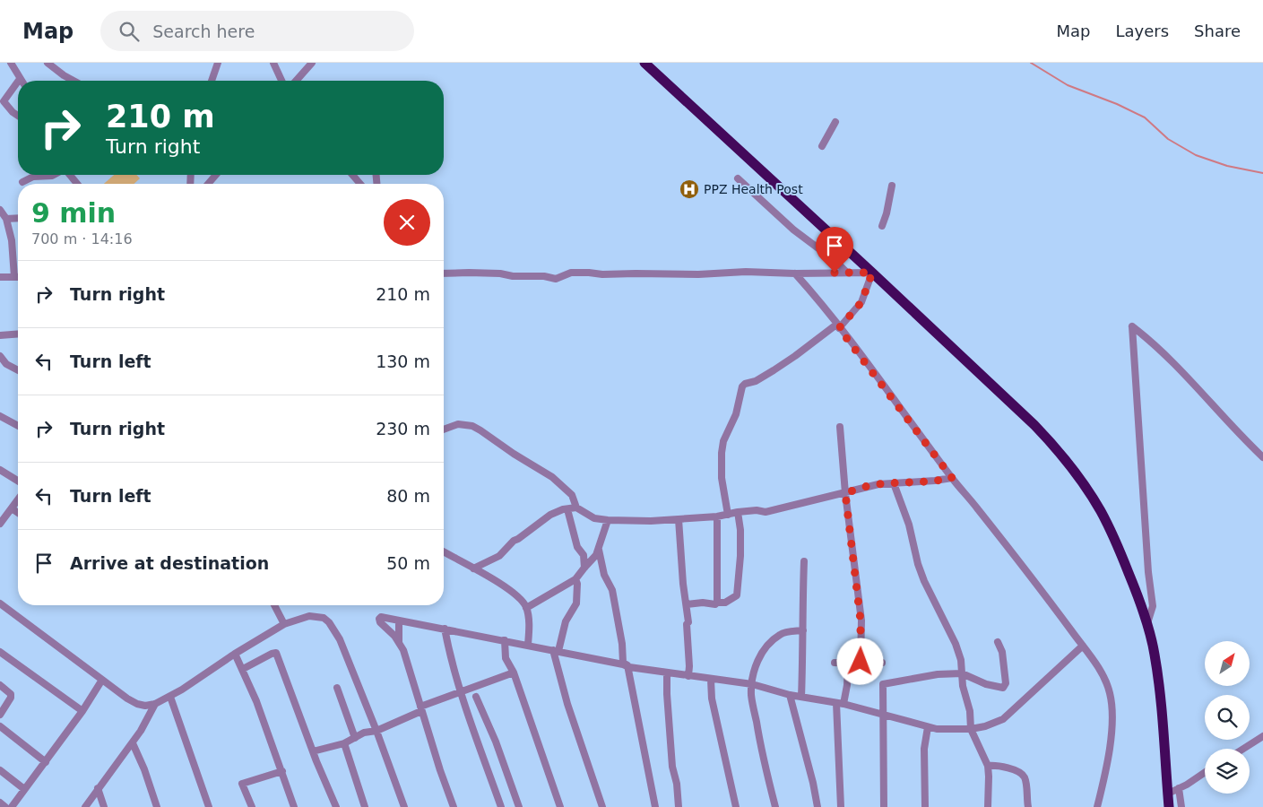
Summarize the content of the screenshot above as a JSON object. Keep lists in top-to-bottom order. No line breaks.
{"places":{"hospital":["PPZ Health Post"]},"north":"top right","page":{"header":"Map","search":"Search here","nav":["Map","Layers","Share"],"turn":["210 m","Turn right"],"heading":["9 min","700 m · 14:16"],"list":[{"name":"Turn right","value":"210 m"},{"name":"Turn left","value":"130 m"},{"name":"Turn right","value":"230 m"},{"name":"Turn left","value":"80 m"},{"name":"Arrive at destination","value":"50 m"}]}}
